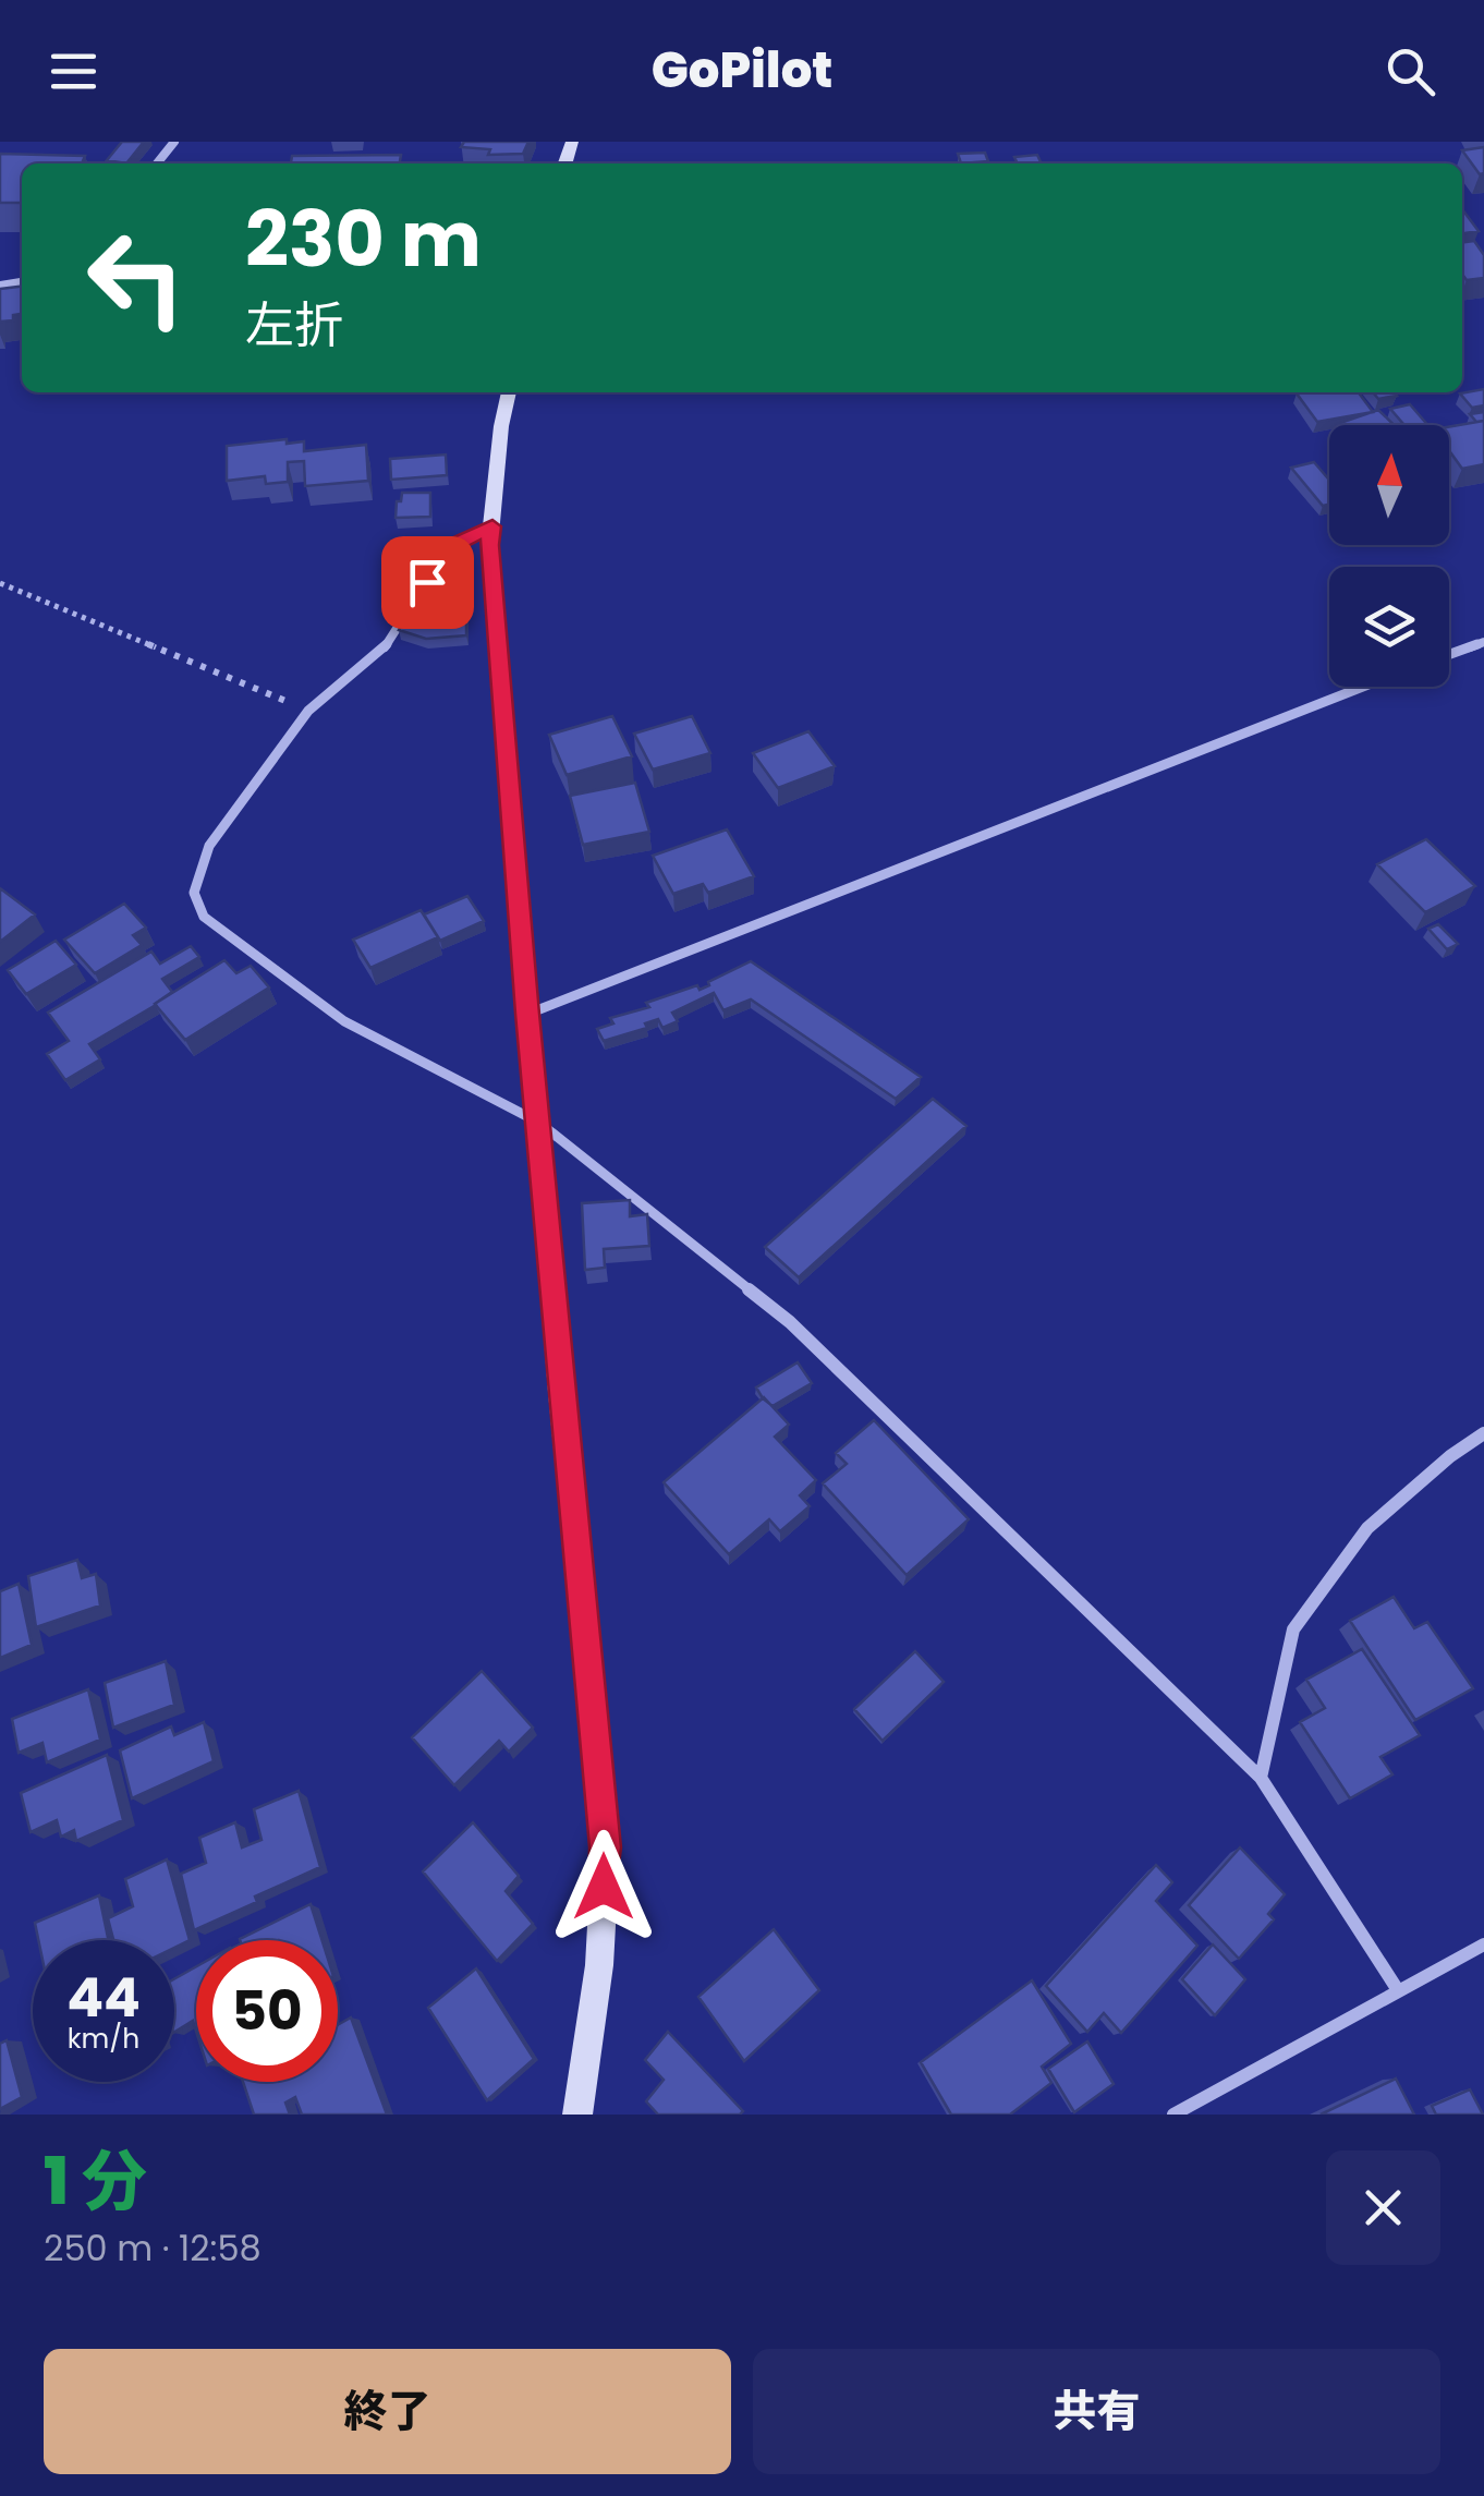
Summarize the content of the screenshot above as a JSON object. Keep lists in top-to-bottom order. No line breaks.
{"north":"top","page":{"header":"GoPilot","turn":["230 m","左折"],"speed":"44 km/h","limit":"50","heading":["1 分","250 m · 12:58"],"buttons":["終了","共有"]}}
